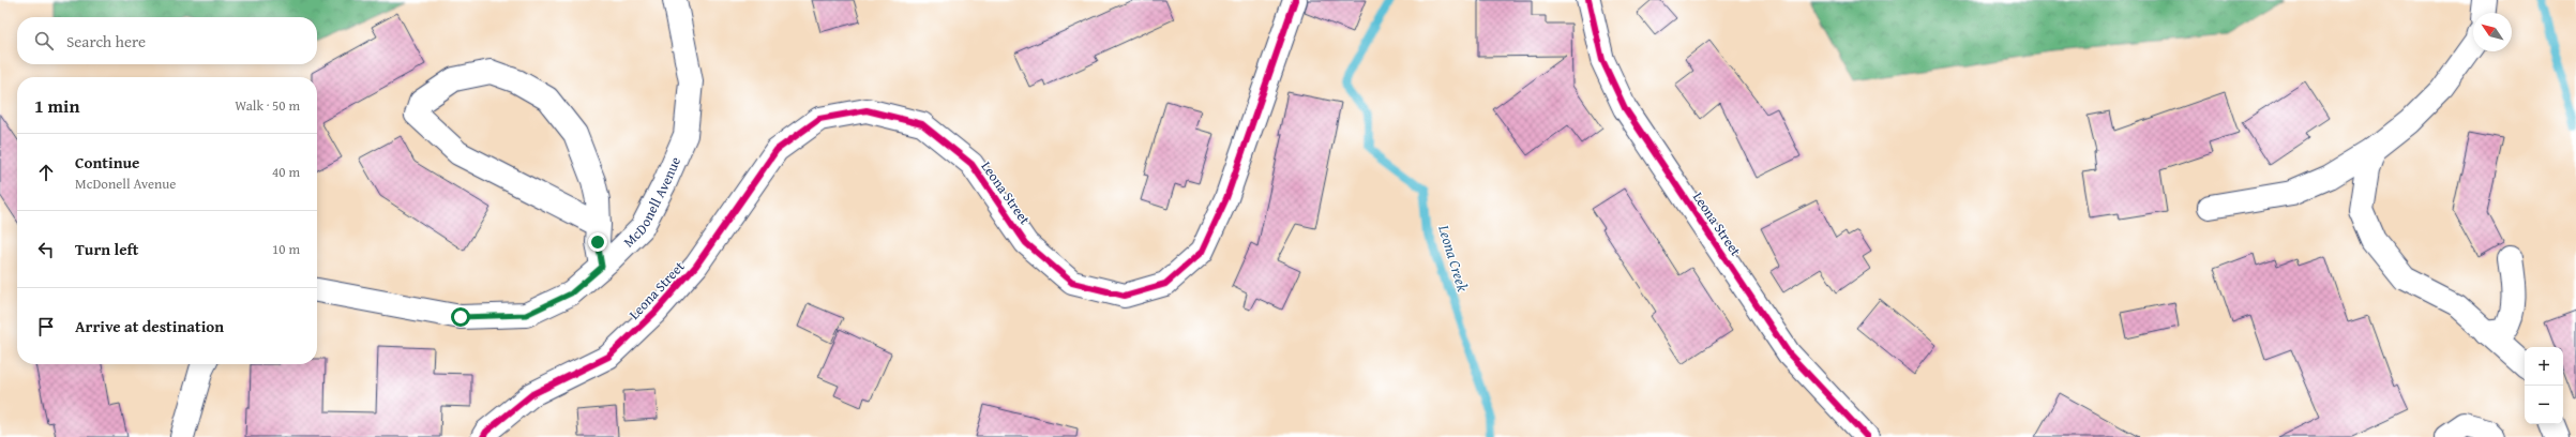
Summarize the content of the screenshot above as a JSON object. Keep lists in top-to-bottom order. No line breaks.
{"streets":{"street":["Leona Street","McDonell Avenue"]},"water":["Leona Creek"],"north":"top left","page":{"search":"Search here","heading":["1 min","Walk · 50 m"],"list":[["Continue","McDonell Avenue","40 m"],["Turn left","10 m"],"Arrive at destination"],"map_buttons":["+","−"]}}
